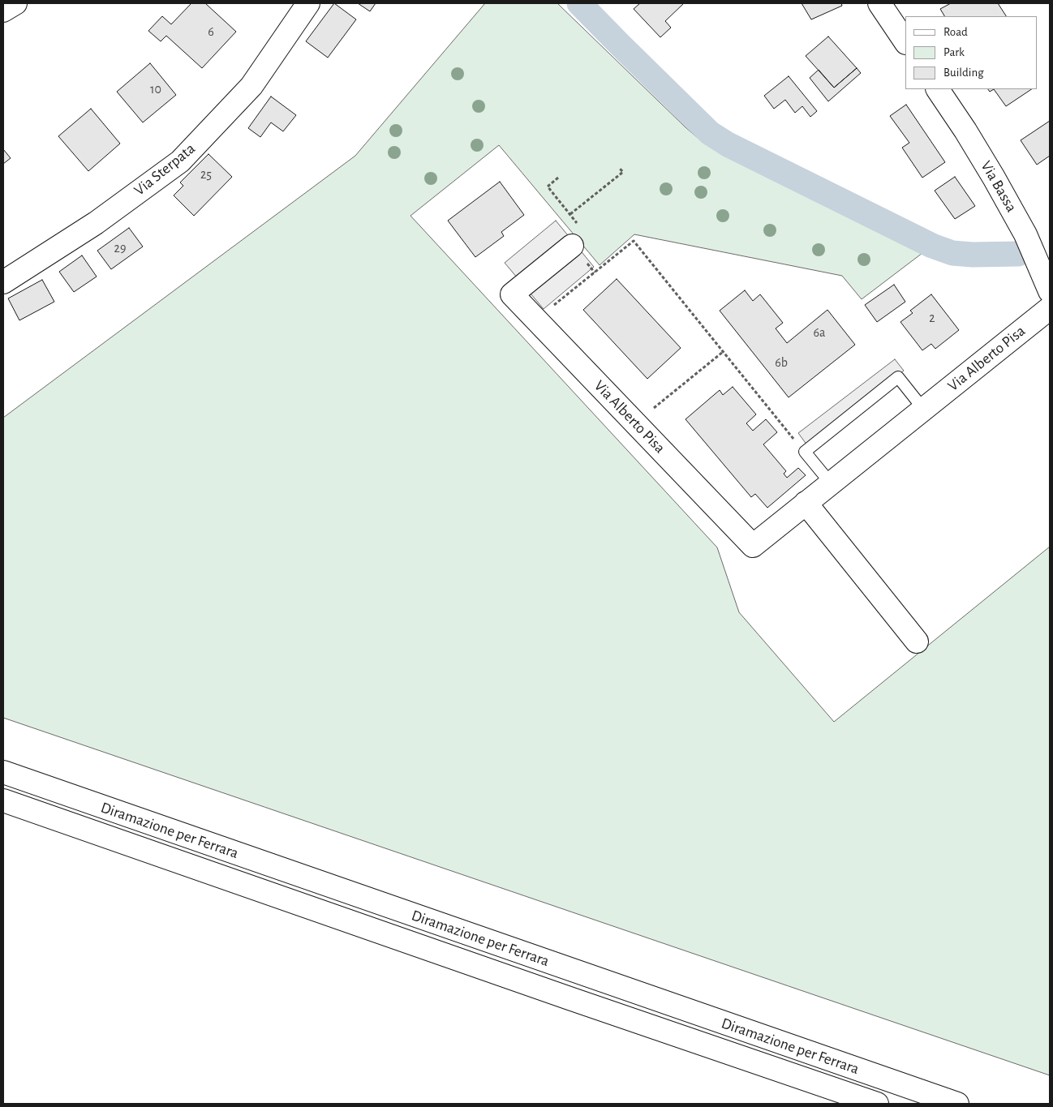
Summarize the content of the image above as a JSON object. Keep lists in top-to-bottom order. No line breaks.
{"streets":{"main road":["Via Sterpata","Via Bassa","Via Alberto Pisa","Diramazione per Ferrara"]},"house_numbers":["6","10","25","29","2","6a","6b"],"legend":["Road","Park","Building"]}
